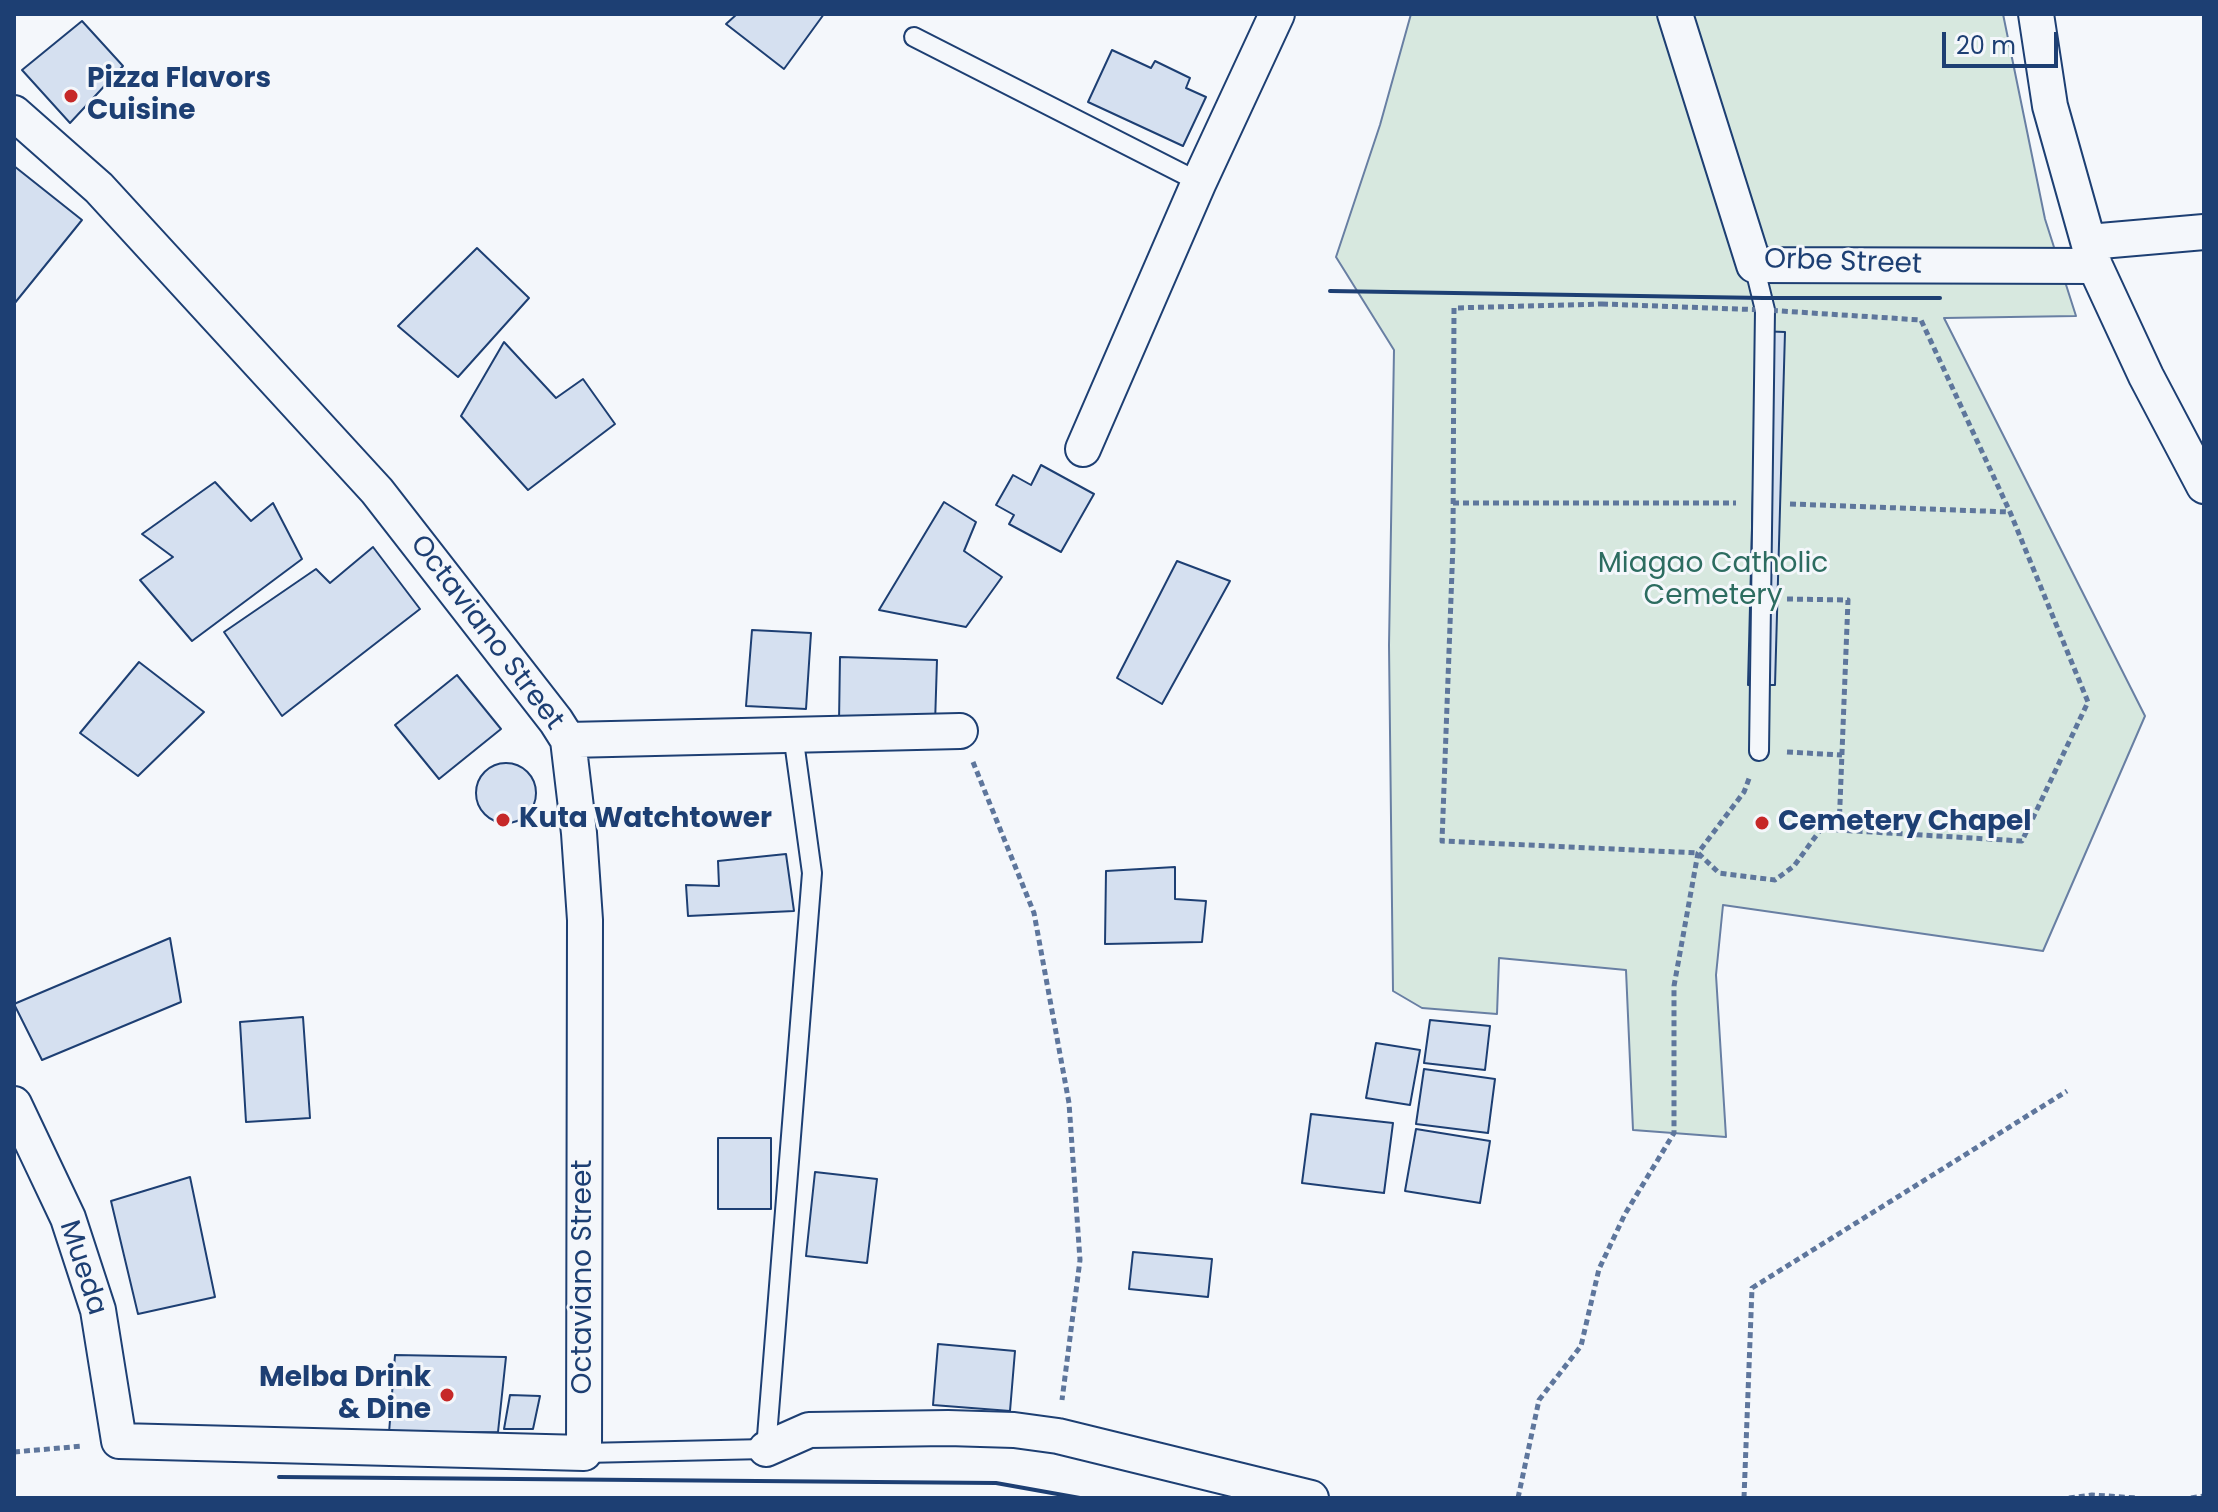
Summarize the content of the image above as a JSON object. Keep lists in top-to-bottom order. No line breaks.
{"streets":{"street":["Orbe Street","Octaviano Street","Mueda"]},"parks":["Miagao Catholic Cemetery"],"places":["Pizza Flavors Cuisine","Kuta Watchtower","Cemetery Chapel","Melba Drink & Dine"],"scale_bar":"20 m"}
